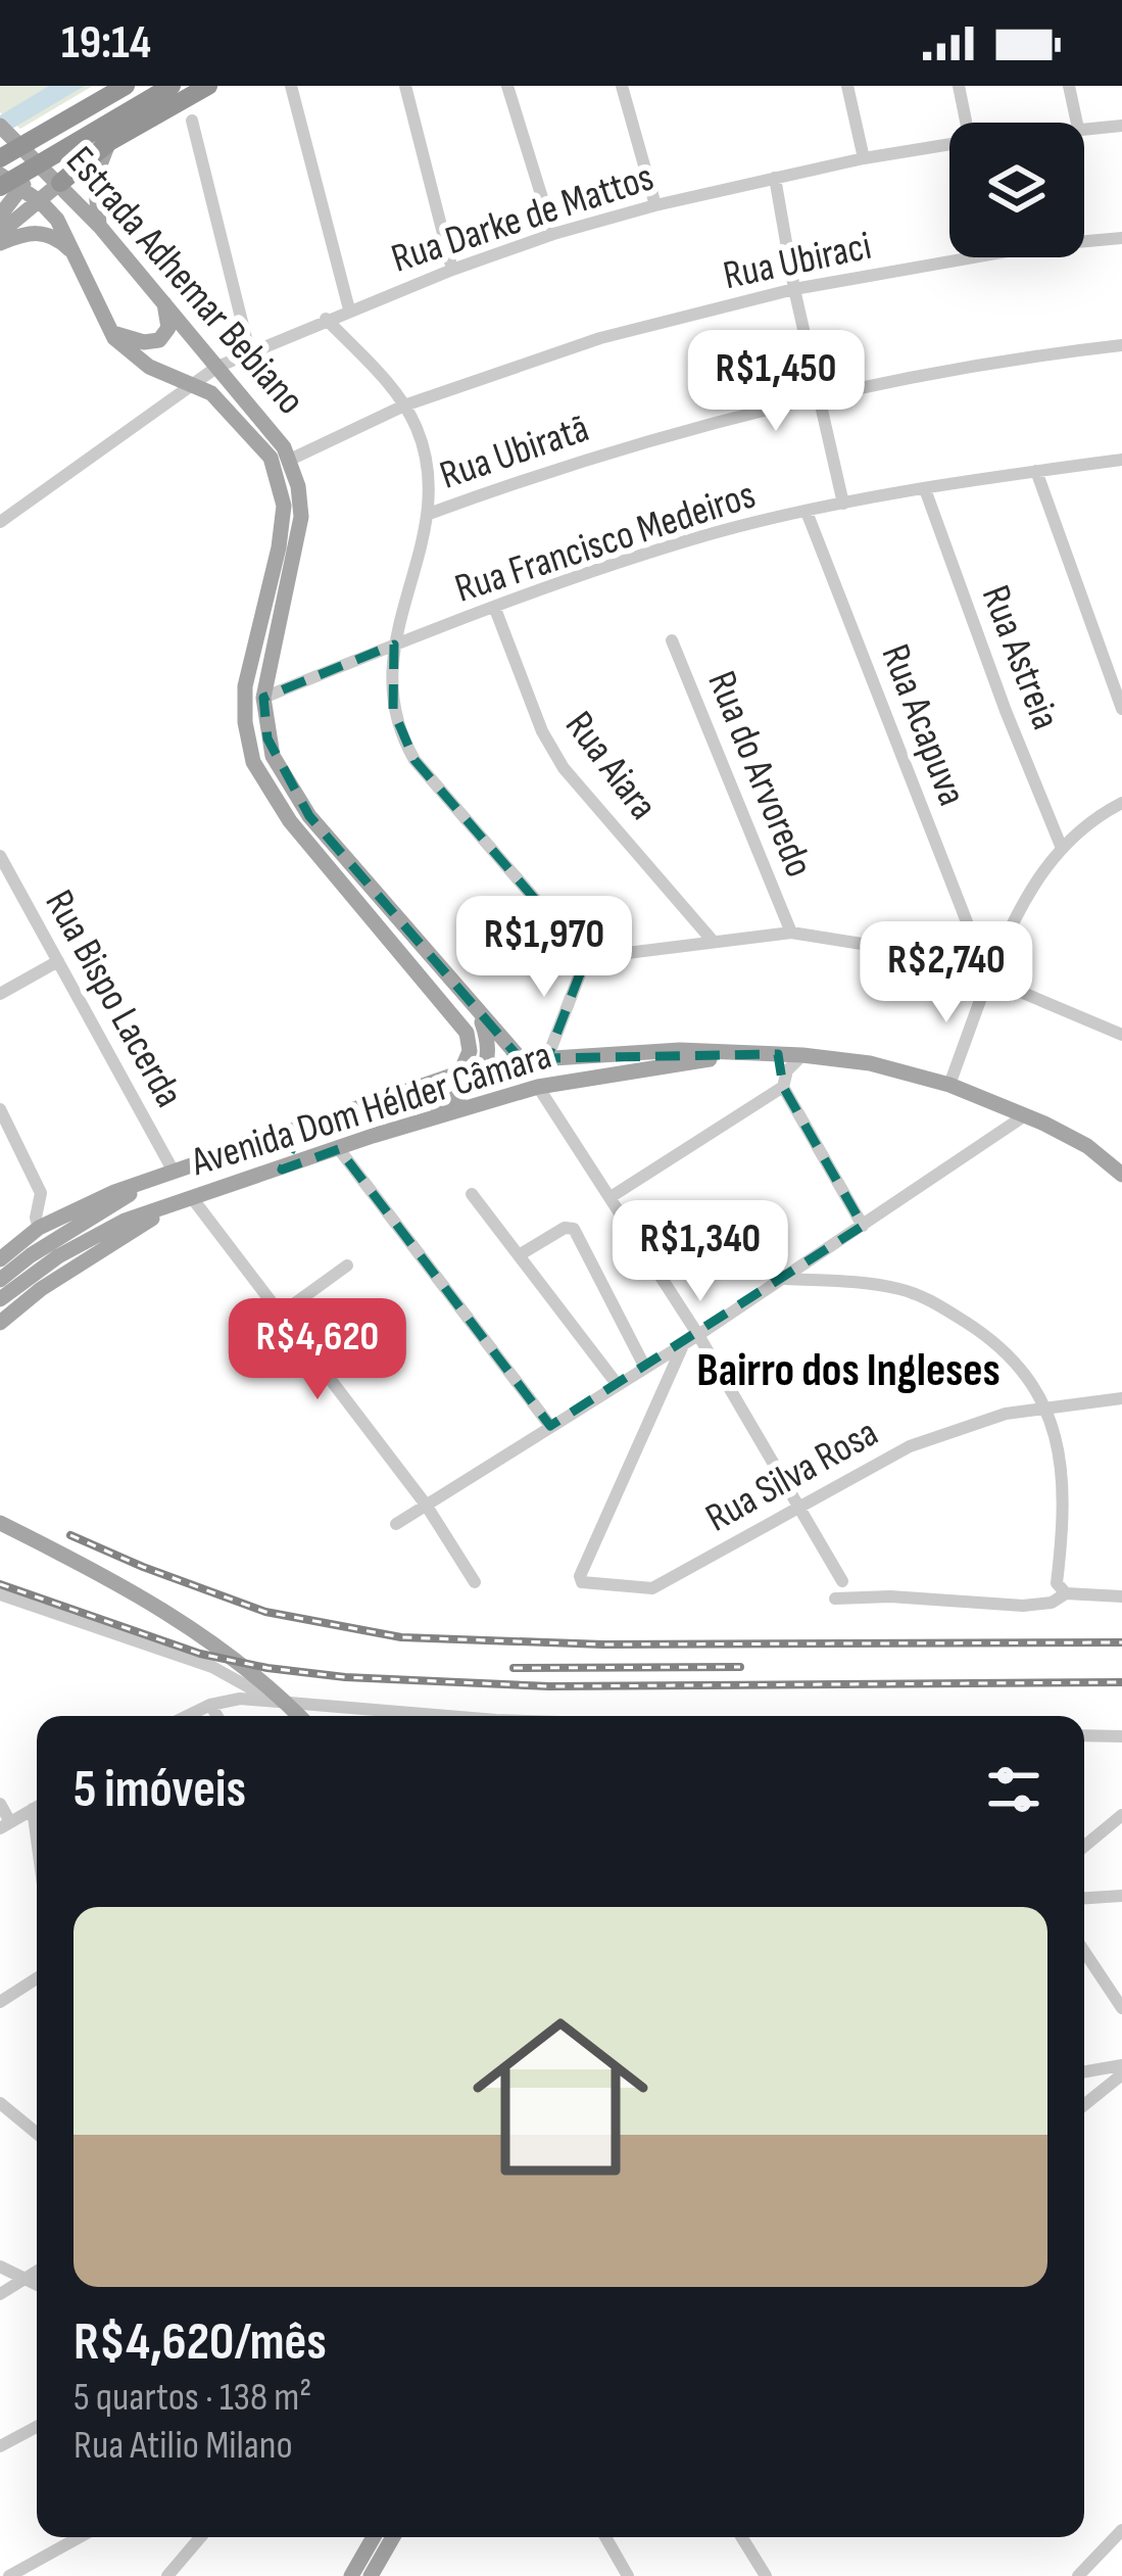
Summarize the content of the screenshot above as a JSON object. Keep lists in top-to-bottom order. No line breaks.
{"streets":{"main road":["Estrada Adhemar Bebiano","Avenida Dom Hélder Câmara"],"street":["Rua Darke de Mattos","Rua Ubiraci","Rua Ubiratã","Rua Francisco Medeiros","Rua Astreia","Rua Acapuva","Rua Aiara","Rua do Arvoredo","Rua Bispo Lacerda","Rua Silva Rosa"]},"crossings":[["Rua Darke de Mattos","Estrada Adhemar Bebiano"],["Rua Ubiraci","Estrada Adhemar Bebiano"],["Estrada Adhemar Bebiano","Rua Francisco Medeiros"],["Estrada Adhemar Bebiano","Avenida Dom Hélder Câmara"],["Rua Francisco Medeiros","Rua Astreia"],["Rua Francisco Medeiros","Rua Acapuva"],["Rua Francisco Medeiros","Rua Aiara"],["Rua Bispo Lacerda","Avenida Dom Hélder Câmara"]],"districts":["Bairro dos Ingleses"],"page":{"status":"19:14","price":["R$1,450","R$1,970","R$2,740","R$1,340","R$4,620"],"heading":"5 imóveis","list":[{"name":"R$4,620/mês","note":"5 quartos · 138 m² · Rua Atilio Milano"}]}}
